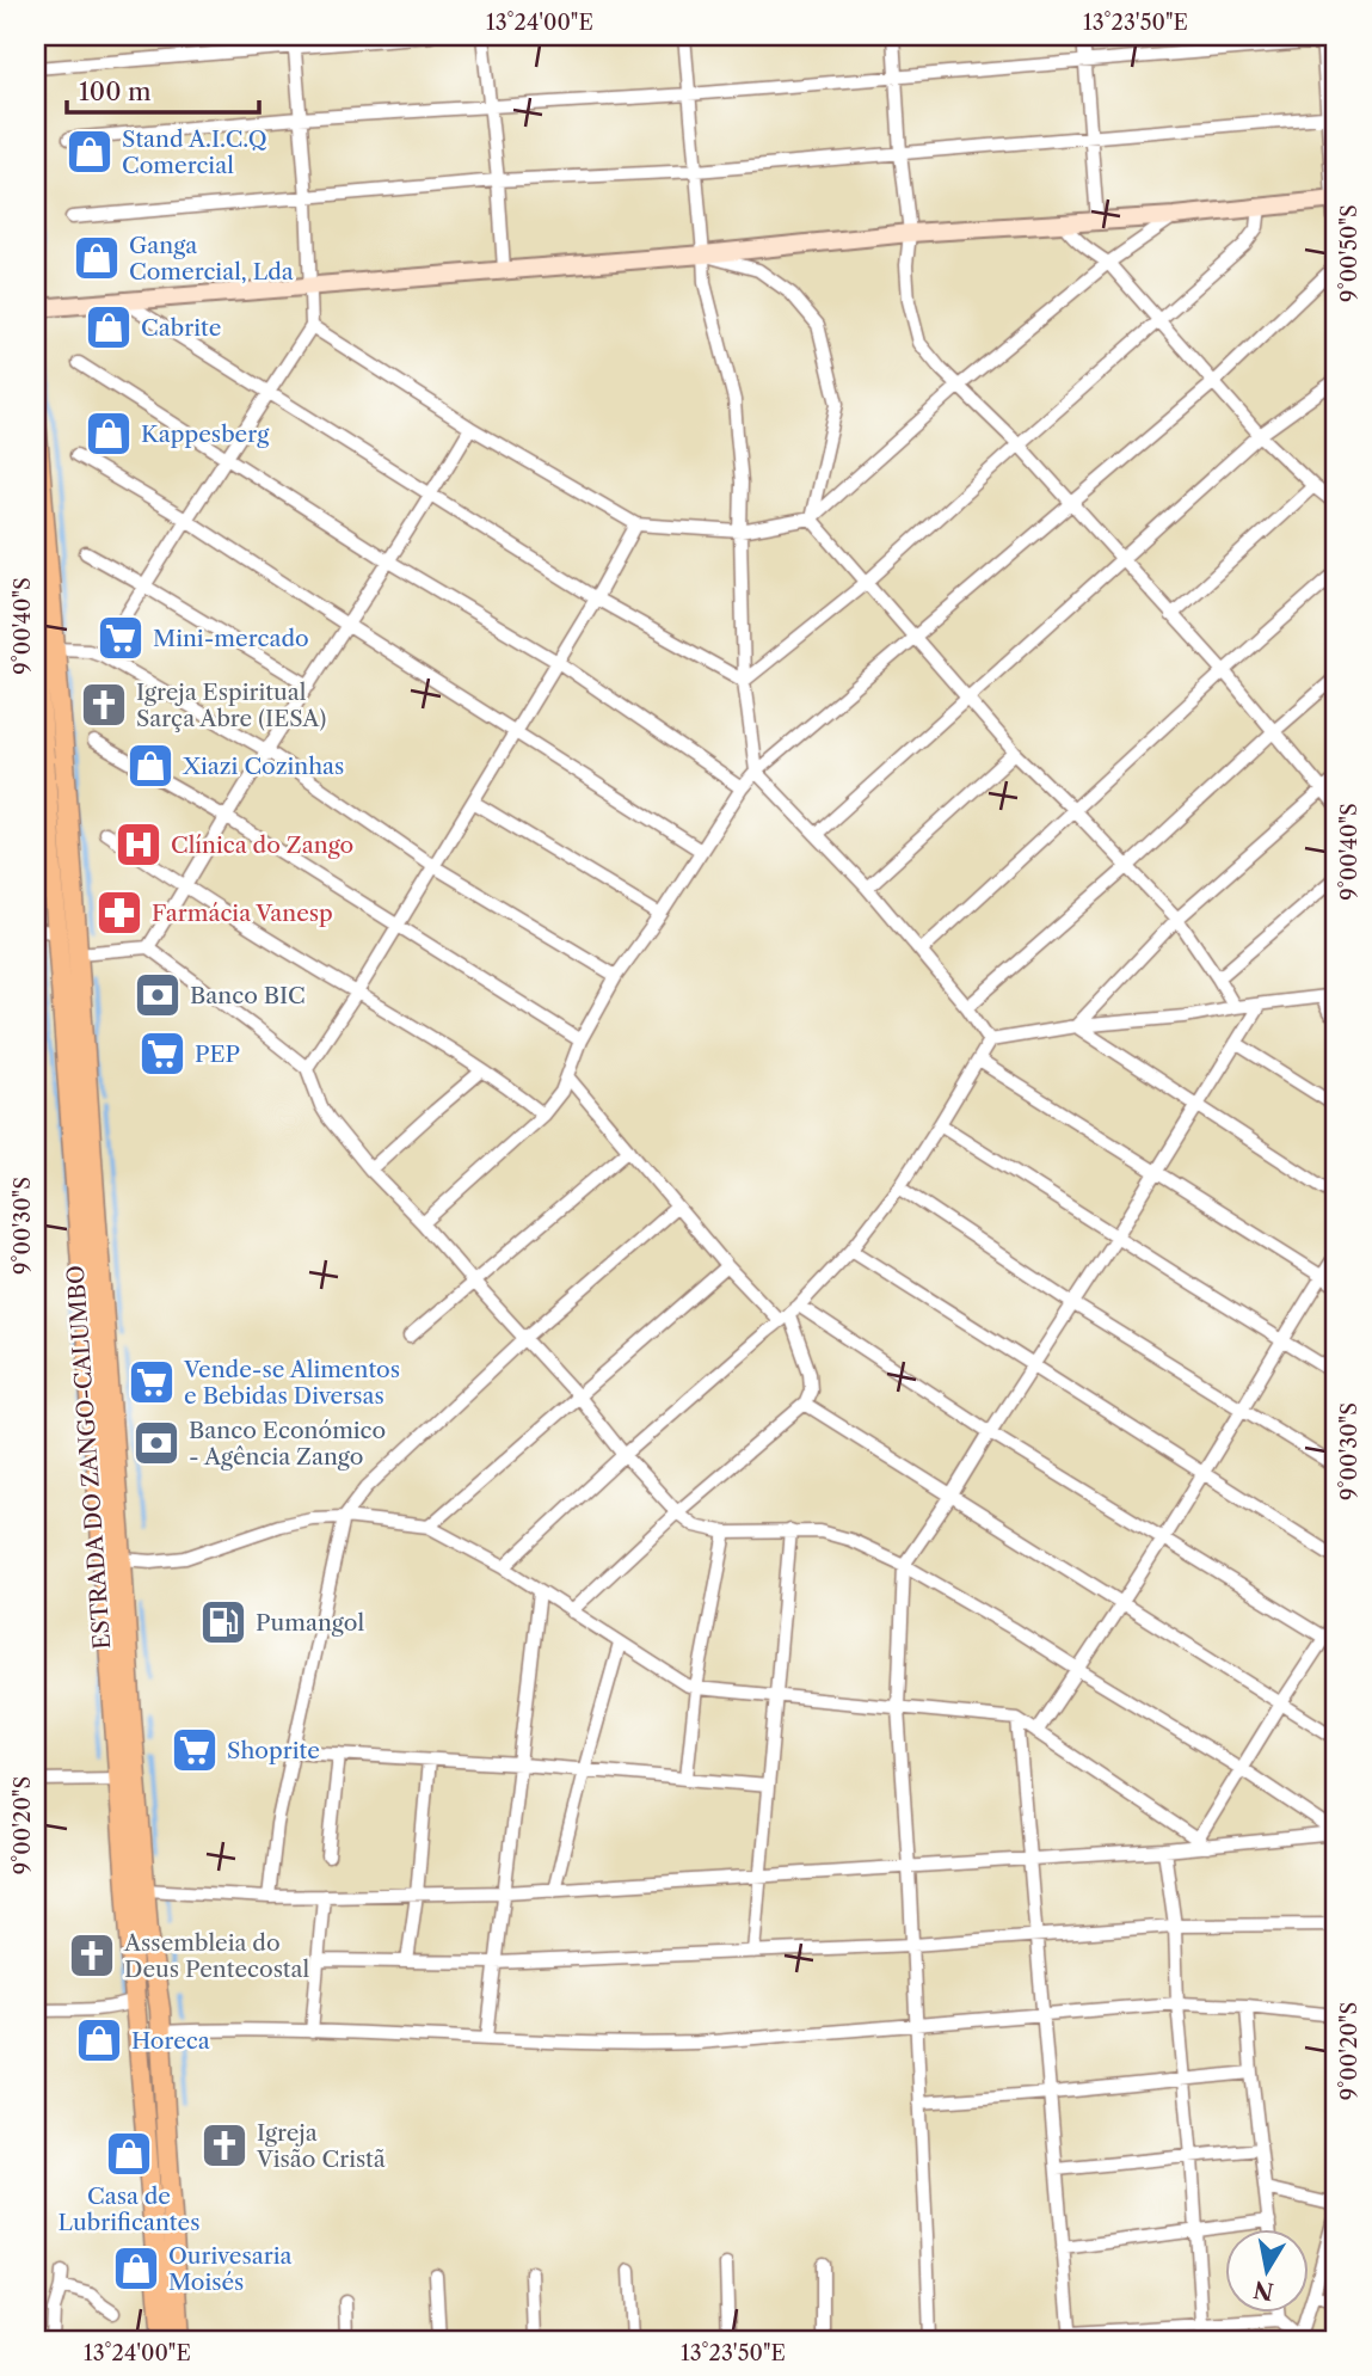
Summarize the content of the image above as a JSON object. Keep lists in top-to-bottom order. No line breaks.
{"streets":{"main road":["ESTRADA DO ZANGO-CALUMBO"]},"places":{"shop":["Stand A.I.C.Q Comercial","Ganga Comercial, Lda","Cabrite","Kappesberg","Xiazi Cozinhas","Horeca","Casa de Lubrificantes","Ourivesaria Moisés"],"supermarket":["Mini-mercado","PEP","Vende-se Alimentos e Bebidas Diversas","Shoprite"],"church":["Igreja Espiritual Sarça Abre (IESA)","Assembleia do Deus Pentecostal","Igreja Visão Cristã"],"hospital":["Clínica do Zango"],"pharmacy":["Farmácia Vanesp"],"bank":["Banco BIC","Banco Económico - Agência Zango"],"fuel station":["Pumangol"]},"scale_bar":"100 m","north":"bottom","coordinates":["13°24'00\"E","13°23'50\"E","9°00'50\"S","9°00'40\"S","9°00'30\"S","9°00'20\"S"]}
